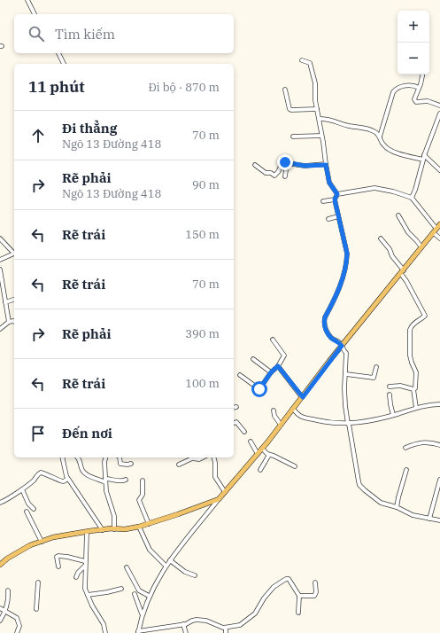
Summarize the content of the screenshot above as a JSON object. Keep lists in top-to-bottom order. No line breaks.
{"page":{"map_buttons":["+","−"],"search":"Tìm kiếm","heading":["11 phút","Đi bộ · 870 m"],"list":[["Đi thẳng","Ngõ 13 Đường 418","70 m"],["Rẽ phải","Ngõ 13 Đường 418","90 m"],["Rẽ trái","150 m"],["Rẽ trái","70 m"],["Rẽ phải","390 m"],["Rẽ trái","100 m"],"Đến nơi"]}}
